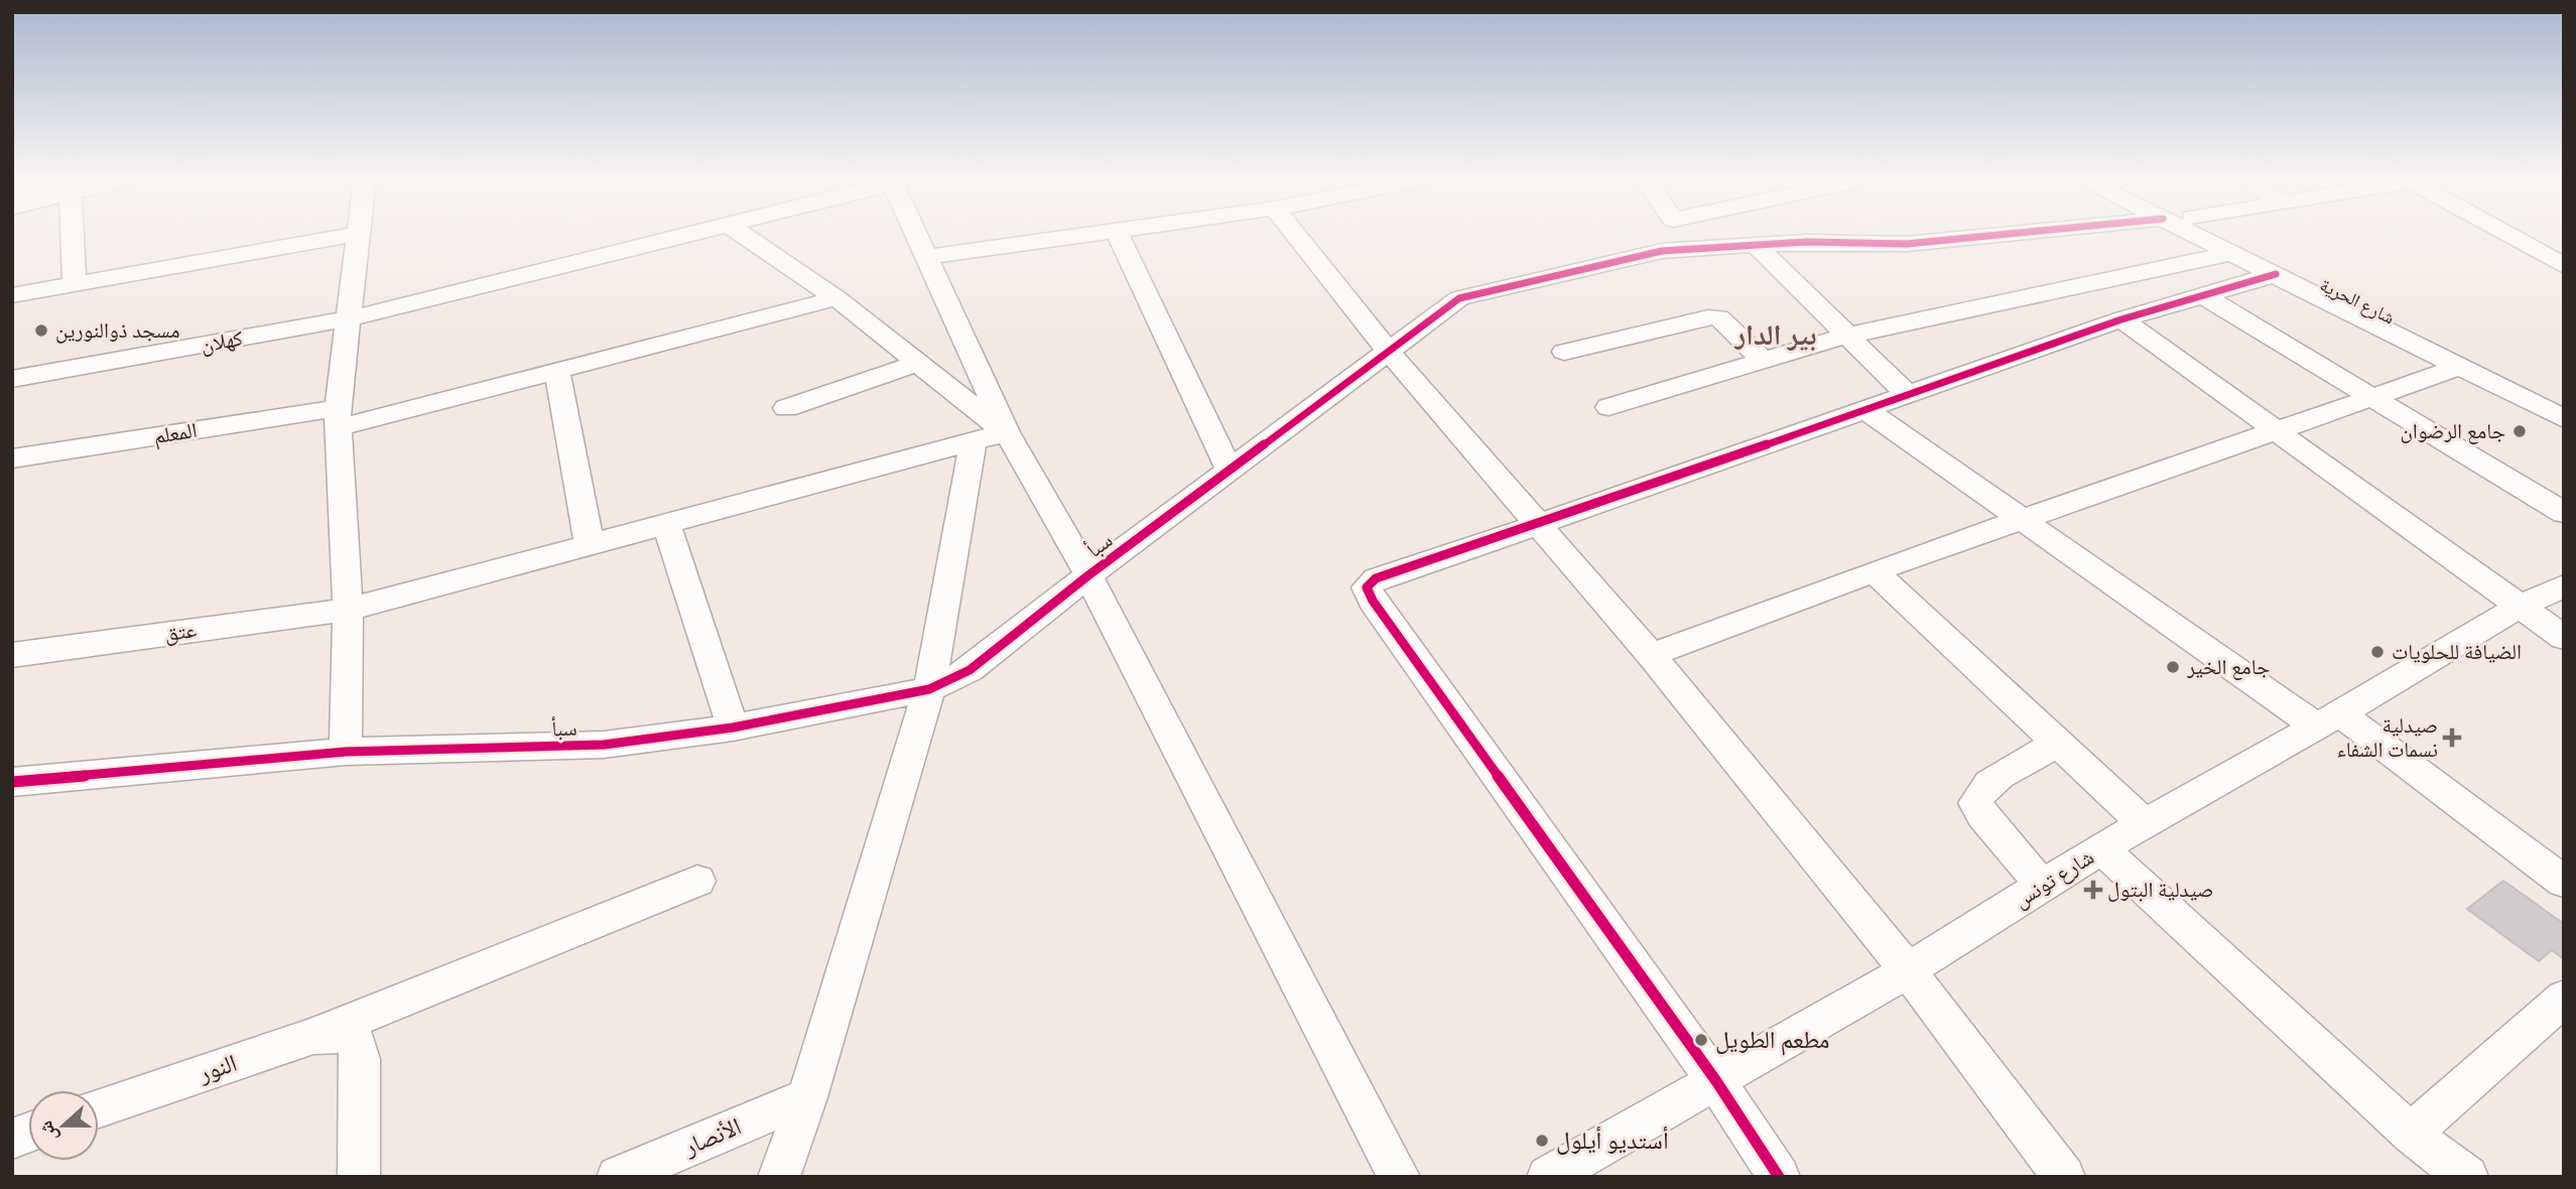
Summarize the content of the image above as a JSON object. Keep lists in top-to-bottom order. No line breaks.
{"streets":{"street":["شارع الحرية","كهلان","المعلم","سبأ","عتق","شارع تونس","النور","الأنصار"]},"districts":["بير الدار"],"places":{"other":["مسجد ذوالنورين","جامع الرضوان","الضيافة للحلويات","جامع الخير","مطعم الطويل","أستديو أيلول"],"health":["صيدلية نسمات الشفاء","صيدلية البتول"]},"north":"left"}
